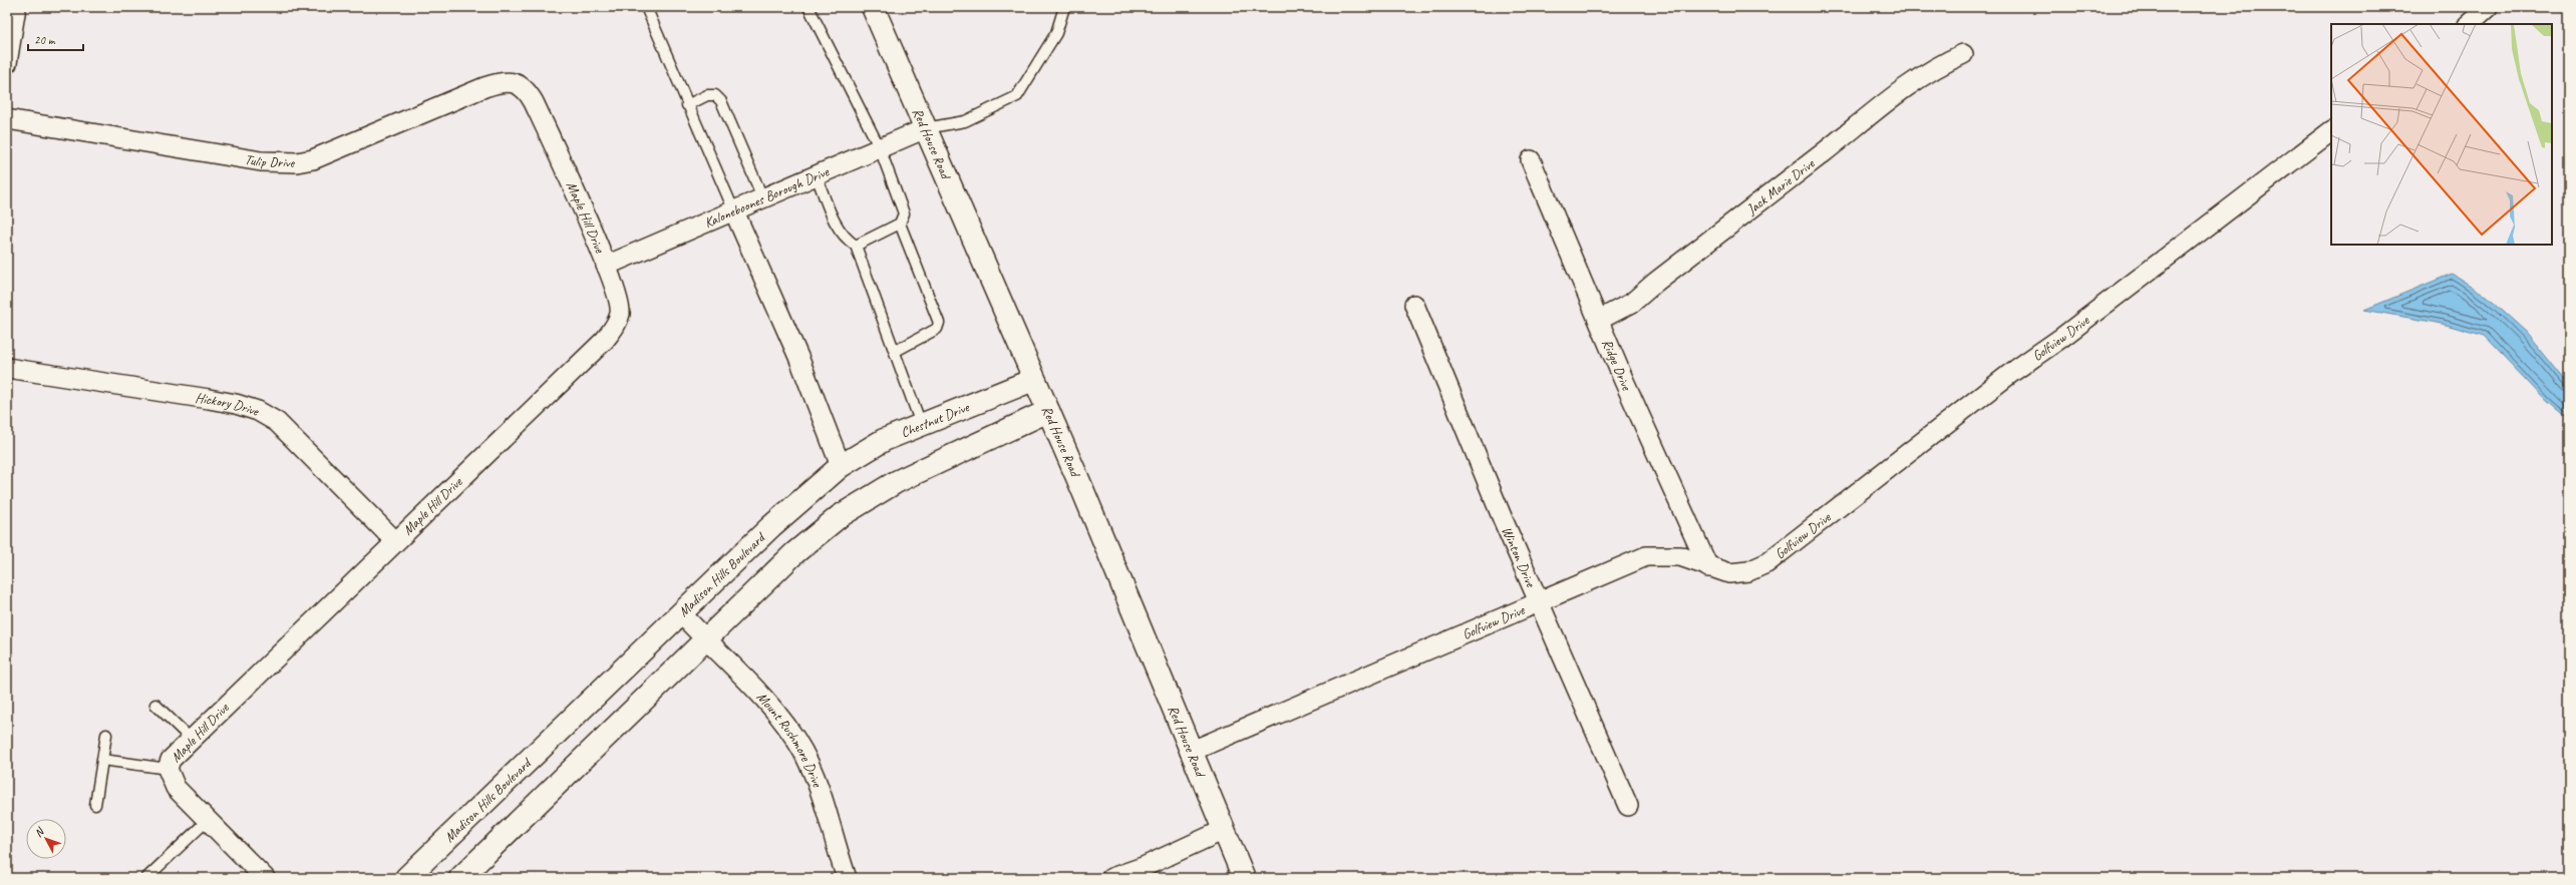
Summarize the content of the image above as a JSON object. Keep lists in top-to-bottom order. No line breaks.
{"streets":{"street":["Red House Road","Tulip Drive","Jack Marie Drive","Kaloneboones Borough Drive","Maple Hill Drive","Golfview Drive","Ridge Drive","Hickory Drive","Chestnut Drive","Winton Drive","Madison Hills Boulevard","Mount Rushmore Drive"]},"crossings":[["Red House Road","Kaloneboones Borough Drive"],["Red House Road","Golfview Drive"],["Red House Road","Chestnut Drive"],["Red House Road","Madison Hills Boulevard"],["Tulip Drive","Maple Hill Drive"],["Jack Marie Drive","Ridge Drive"],["Kaloneboones Borough Drive","Maple Hill Drive"],["Maple Hill Drive","Hickory Drive"],["Golfview Drive","Ridge Drive"],["Golfview Drive","Winton Drive"],["Chestnut Drive","Madison Hills Boulevard"],["Madison Hills Boulevard","Mount Rushmore Drive"]],"scale_bar":"20 m","north":"top left"}
